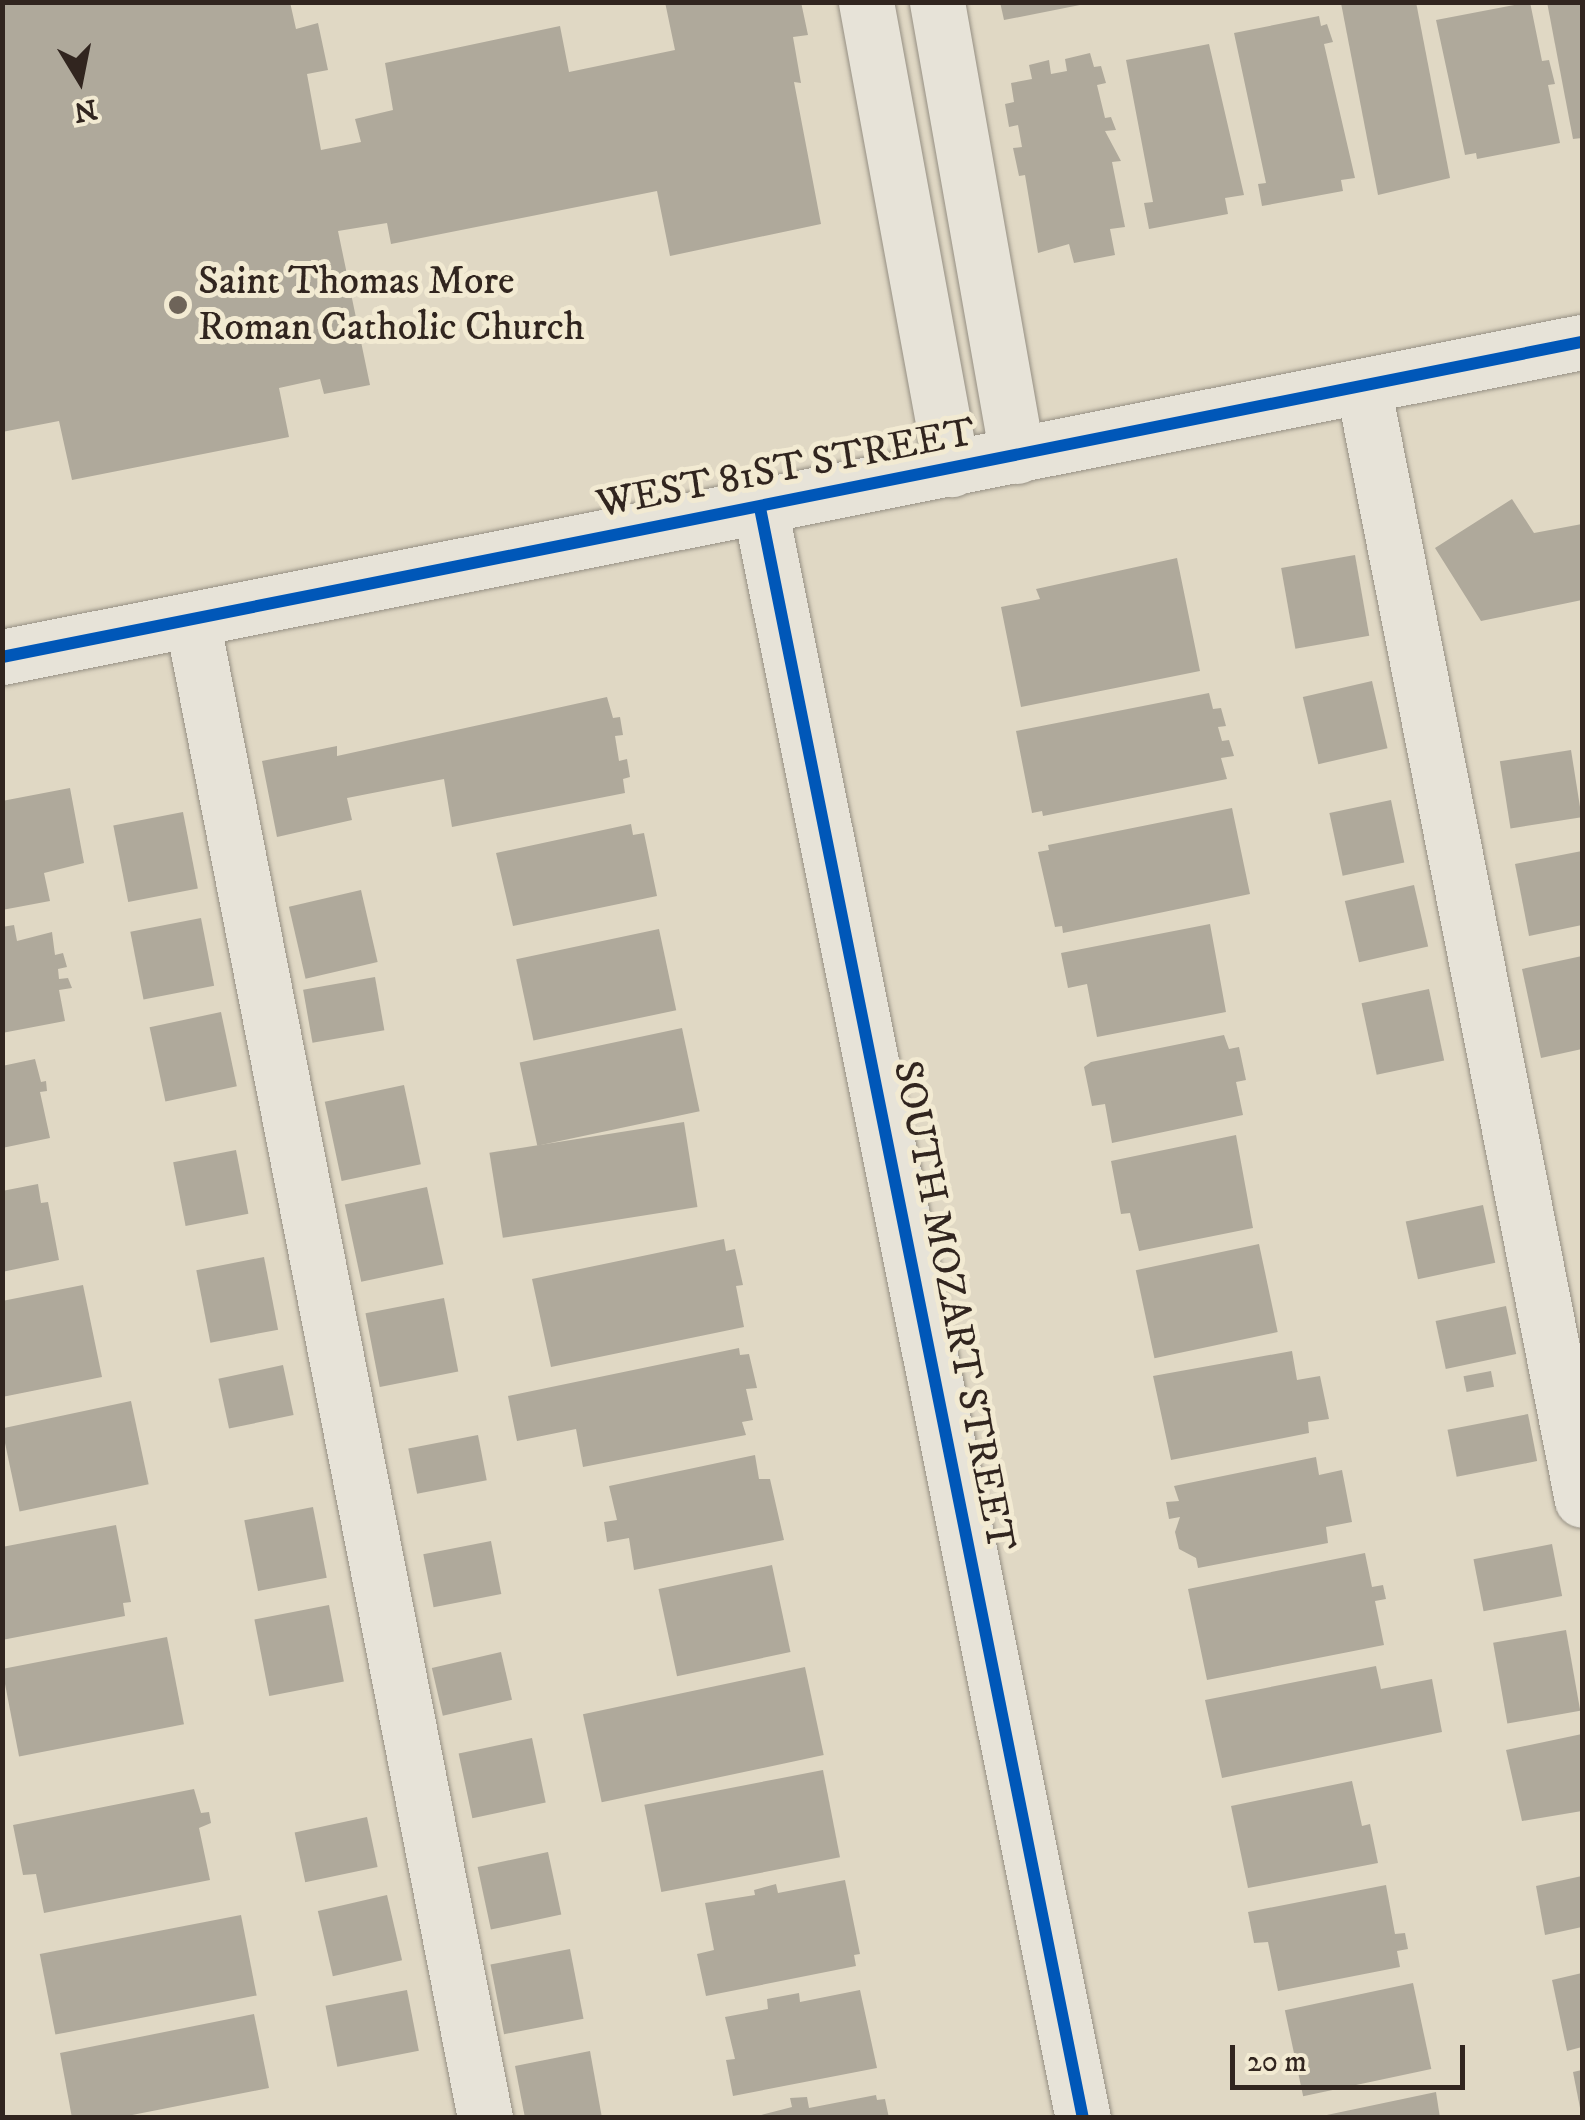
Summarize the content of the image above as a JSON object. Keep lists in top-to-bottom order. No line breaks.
{"streets":{"street":["WEST 81ST STREET","SOUTH MOZART STREET"]},"crossings":[["WEST 81ST STREET","SOUTH MOZART STREET"]],"places":["Saint Thomas More Roman Catholic Church"],"scale_bar":"20 m","north":"bottom"}
